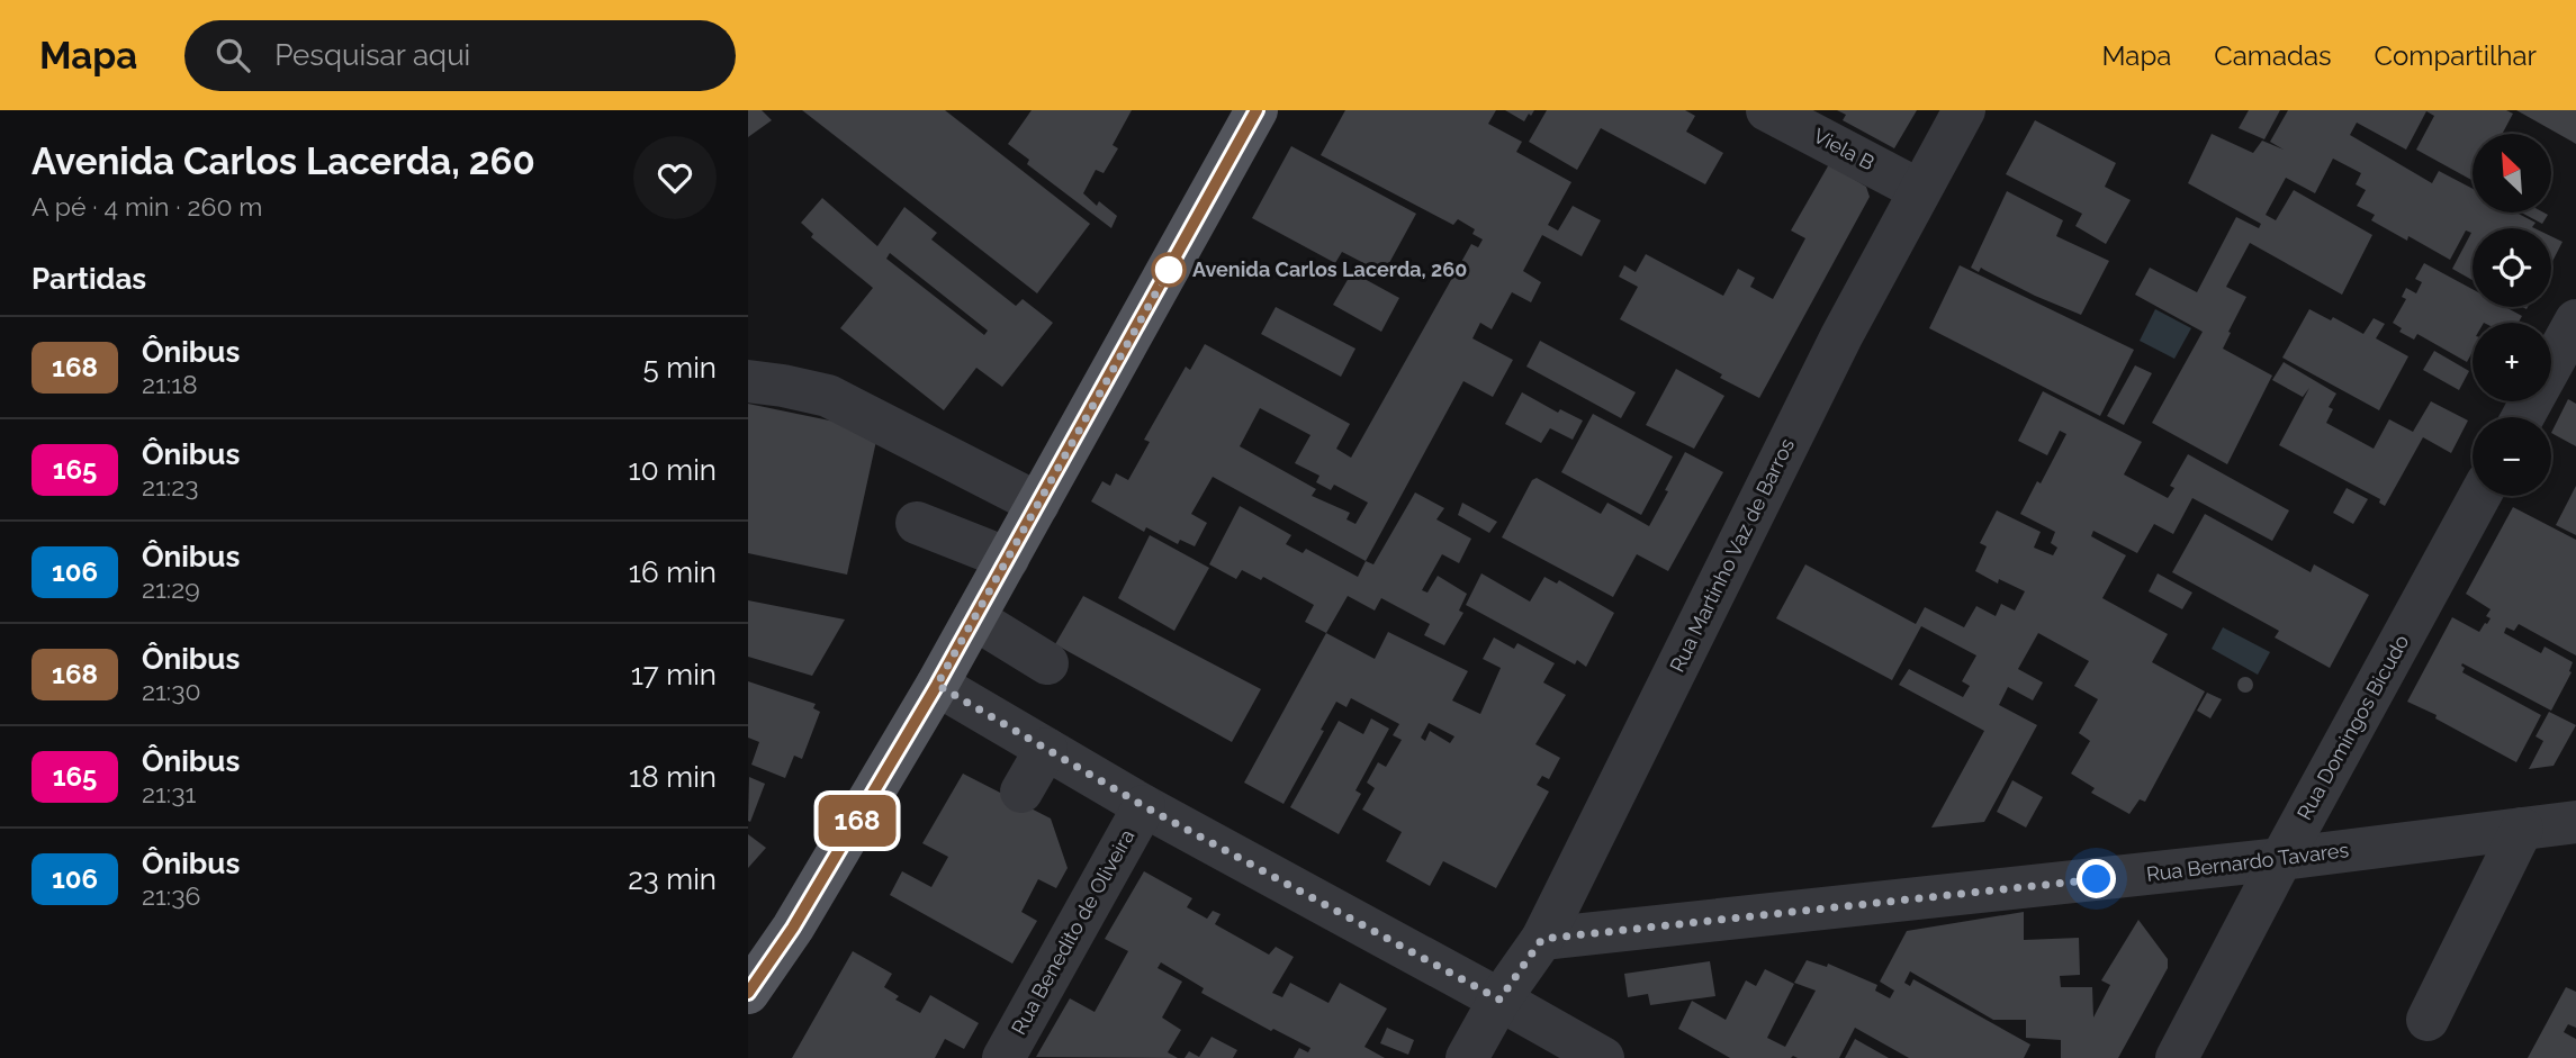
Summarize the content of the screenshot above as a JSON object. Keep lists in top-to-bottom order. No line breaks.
{"streets":{"street":["Viela B","Rua Martinho Vaz de Barros","Rua Domingos Bicudo","Rua Bernardo Tavares","Rua Benedito de Oliveira"]},"crossings":[["Viela B","Rua Martinho Vaz de Barros"],["Rua Martinho Vaz de Barros","Rua Bernardo Tavares"],["Rua Domingos Bicudo","Rua Bernardo Tavares"]],"places":["Avenida Carlos Lacerda, 260"],"lines":["bus line 168"],"north":"top left","page":{"header":"Mapa","search":"Pesquisar aqui","nav":["Mapa","Camadas","Compartilhar"],"heading":[["Avenida Carlos Lacerda, 260","A pé · 4 min · 260 m"],"Partidas"],"on_map":"168","map_buttons":["+","−"],"list":[{"mark":"168","name":"Ônibus","note":"21:18","value":"5 min"},{"mark":"165","name":"Ônibus","note":"21:23","value":"10 min"},{"mark":"106","name":"Ônibus","note":"21:29","value":"16 min"},{"mark":"168","name":"Ônibus","note":"21:30","value":"17 min"},{"mark":"165","name":"Ônibus","note":"21:31","value":"18 min"},{"mark":"106","name":"Ônibus","note":"21:36","value":"23 min"}]}}
